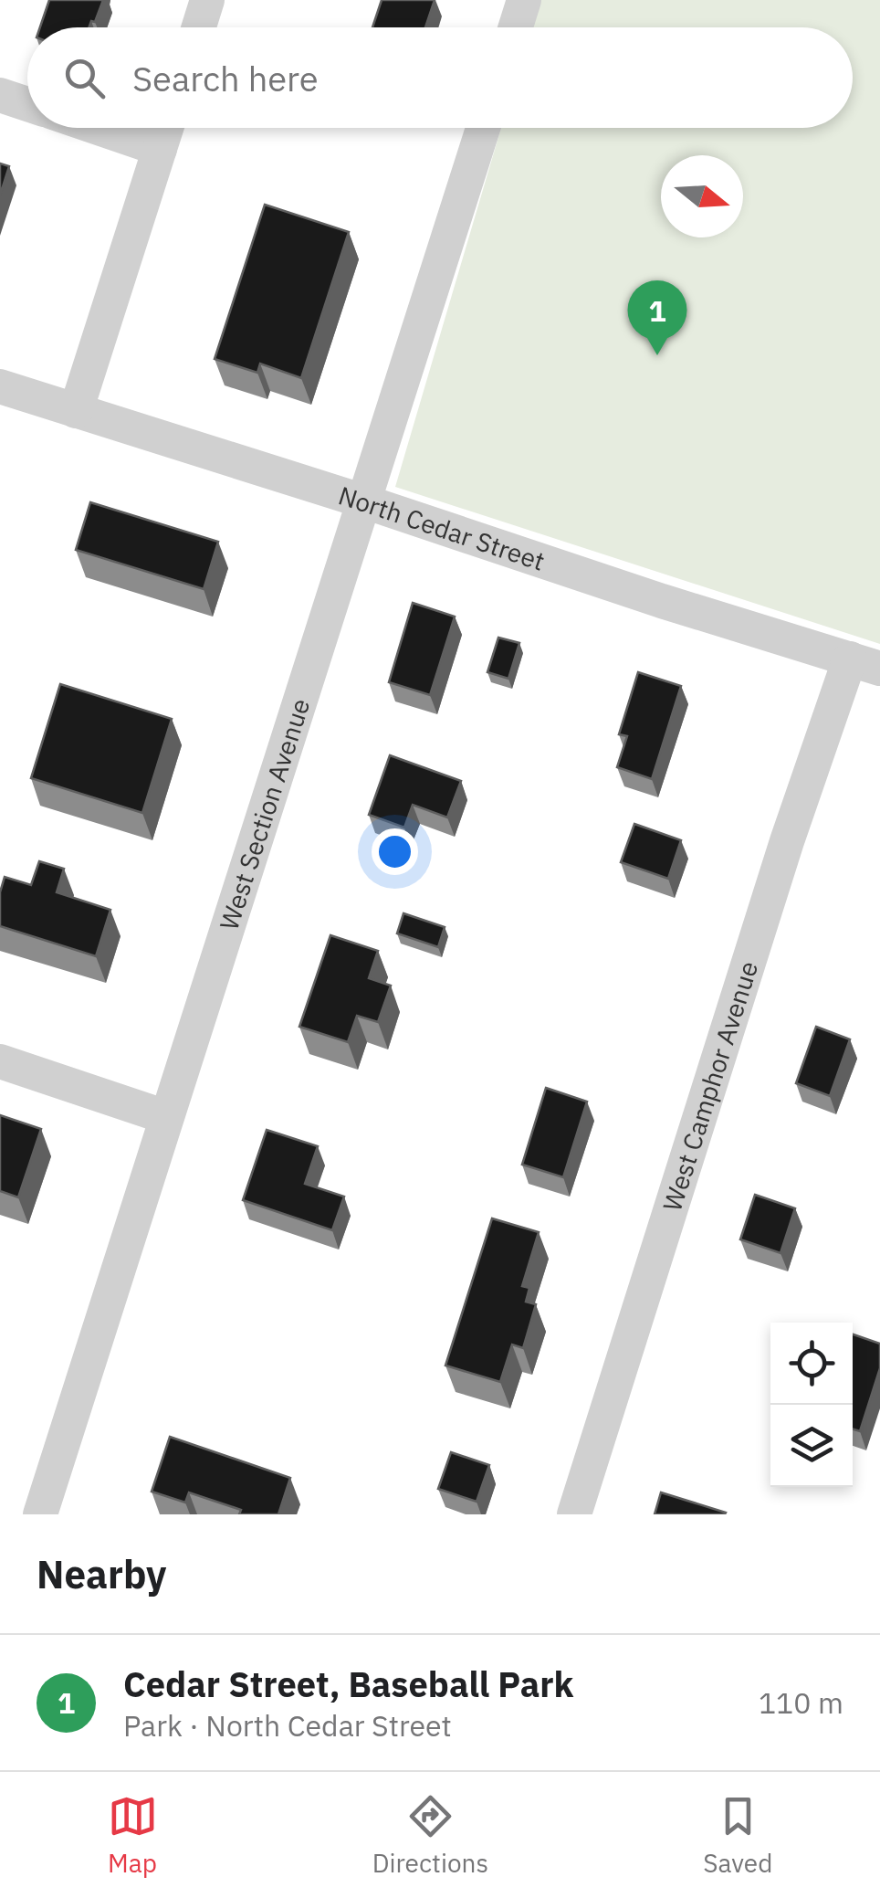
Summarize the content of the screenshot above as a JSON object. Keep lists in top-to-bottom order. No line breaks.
{"streets":{"street":["North Cedar Street","West Section Avenue","West Camphor Avenue"]},"crossings":[["North Cedar Street","West Section Avenue"],["North Cedar Street","West Camphor Avenue"]],"north":"right","page":{"search":"Search here","pins":"1","heading":"Nearby","list":[{"mark":"1","name":"Cedar Street, Baseball Park","note":"Park · North Cedar Street","value":"110 m"}],"nav":["Map","Directions","Saved"]}}
